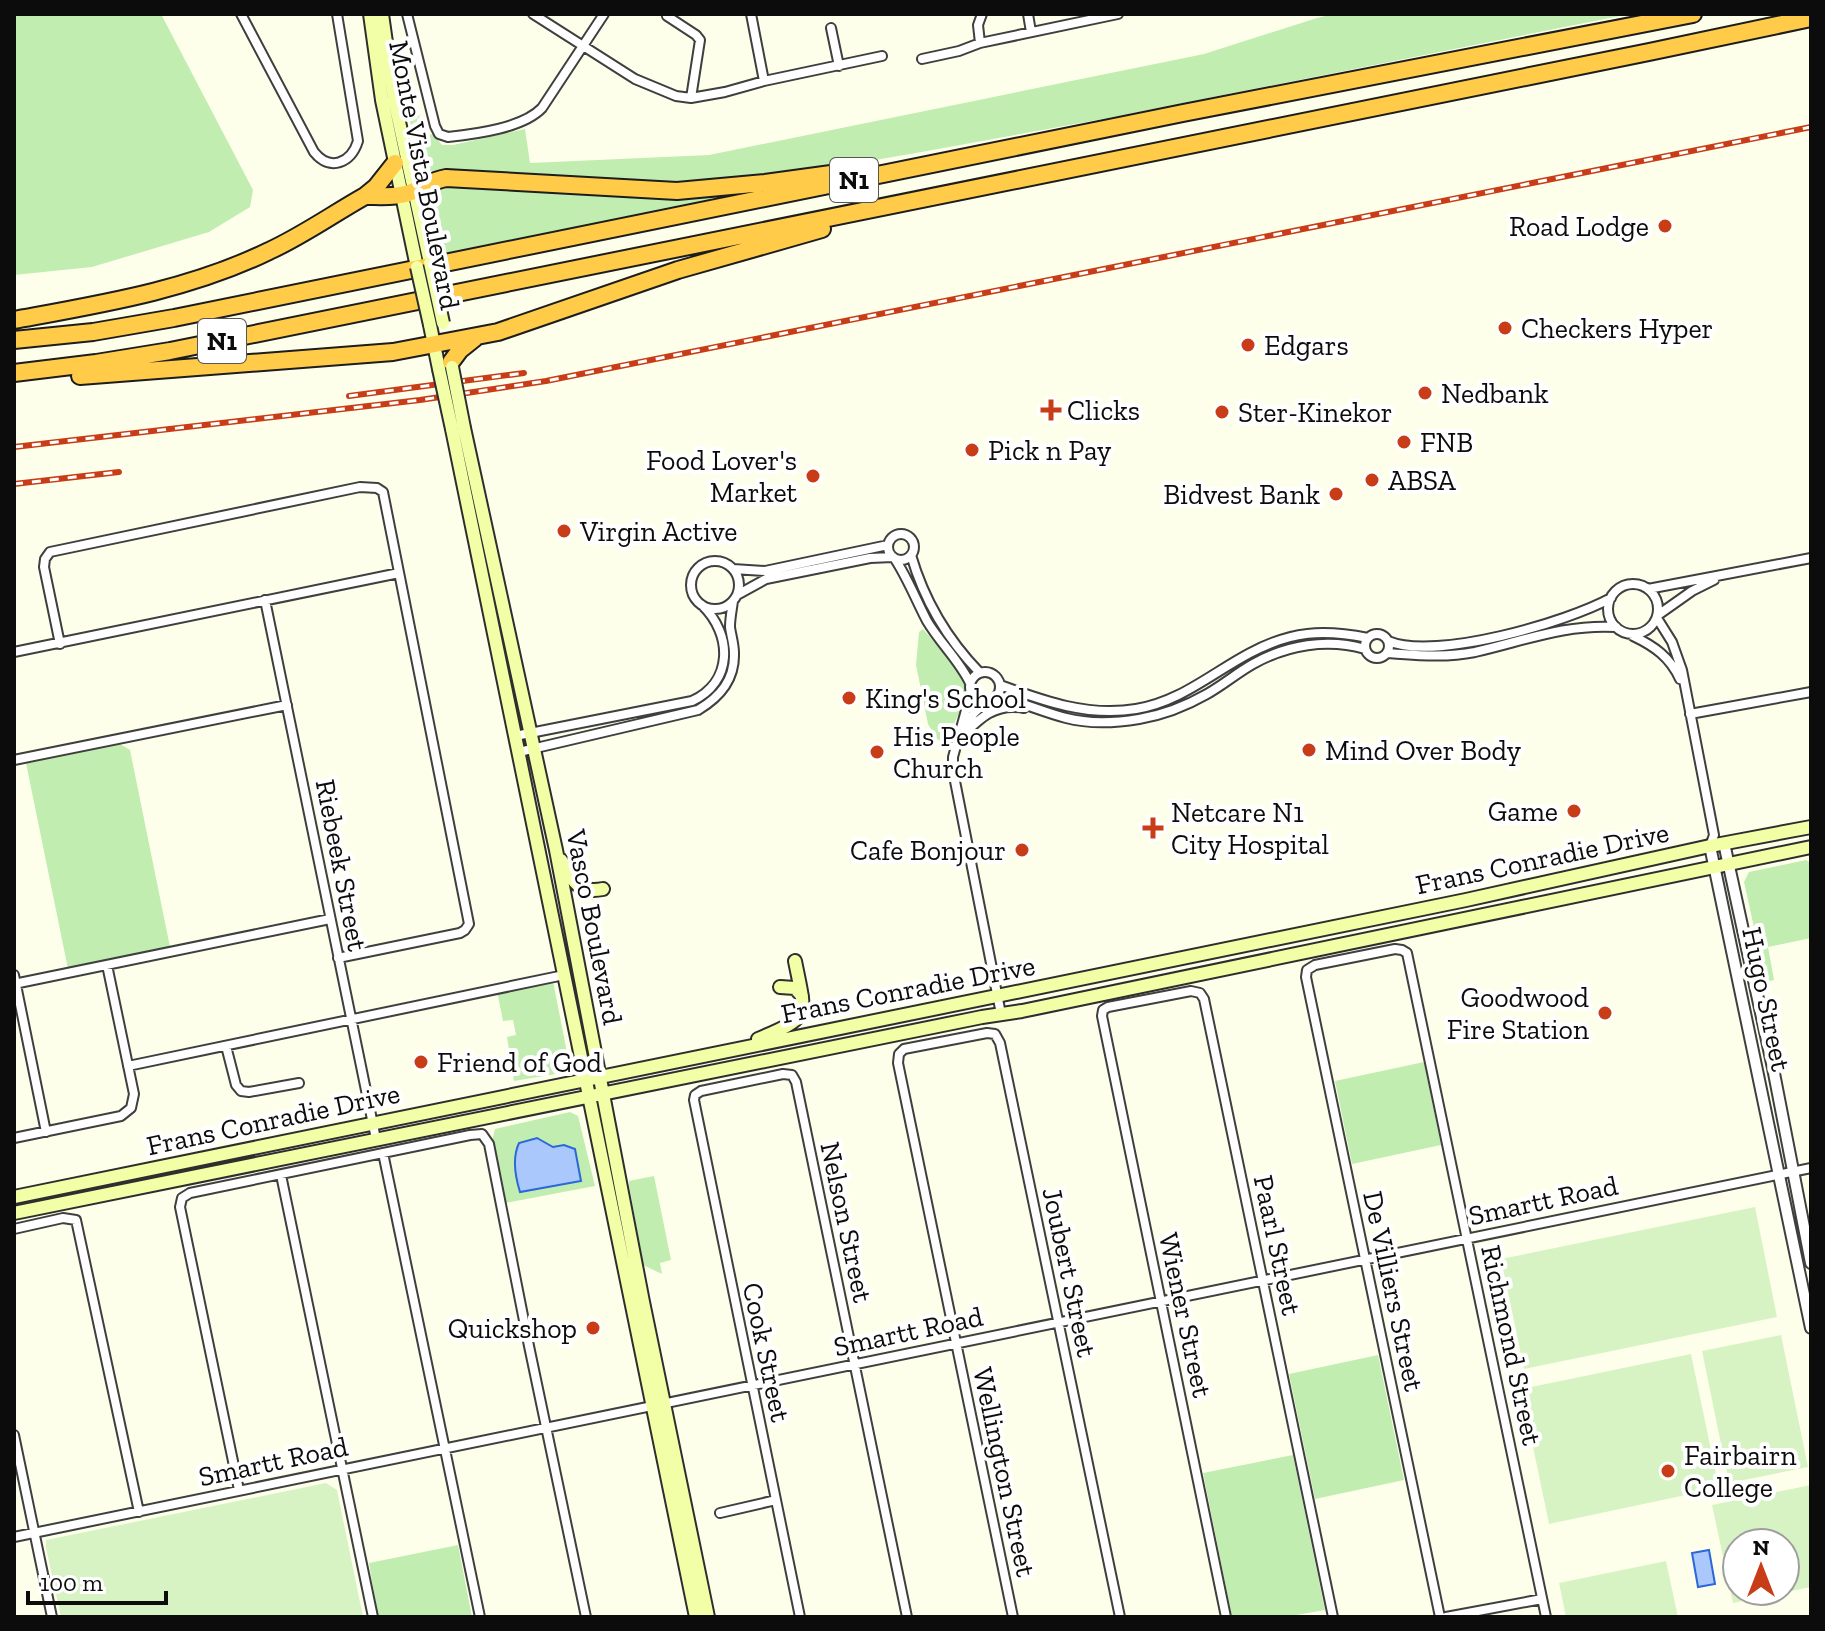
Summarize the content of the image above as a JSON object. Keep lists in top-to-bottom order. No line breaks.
{"streets":{"highway":["N1"],"main road":["Monte Vista Boulevard","Frans Conradie Drive","Vasco Boulevard"],"street":["Riebeek Street","Hugo Street","Smartt Road","Nelson Street","Paarl Street","Joubert Street","De Villiers Street","Wiener Street","Richmond Street","Cook Street","Wellington Street"]},"crossings":[["Monte Vista Boulevard","Vasco Boulevard"],["Frans Conradie Drive","Riebeek Street"],["Frans Conradie Drive","Vasco Boulevard"],["Frans Conradie Drive","Hugo Street"],["Vasco Boulevard","Smartt Road"],["Hugo Street","Smartt Road"],["Smartt Road","Nelson Street"],["Smartt Road","Paarl Street"],["Smartt Road","Joubert Street"],["Smartt Road","De Villiers Street"],["Smartt Road","Wiener Street"],["Smartt Road","Richmond Street"],["Smartt Road","Cook Street"],["Smartt Road","Wellington Street"],["Nelson Street","Cook Street"],["Paarl Street","Wiener Street"],["Joubert Street","Wellington Street"],["De Villiers Street","Richmond Street"]],"places":{"other":["Road Lodge","Checkers Hyper","Edgars","Nedbank","Ster-Kinekor","FNB","Pick n Pay","Food Lover's Market","ABSA","Bidvest Bank","Virgin Active","King's School","Mind Over Body","His People Church","Game","Cafe Bonjour","Goodwood Fire Station","Friend of God","Quickshop","Fairbairn College"],"health":["Clicks","Netcare N1 City Hospital"]},"scale_bar":"100 m","north":"top"}
